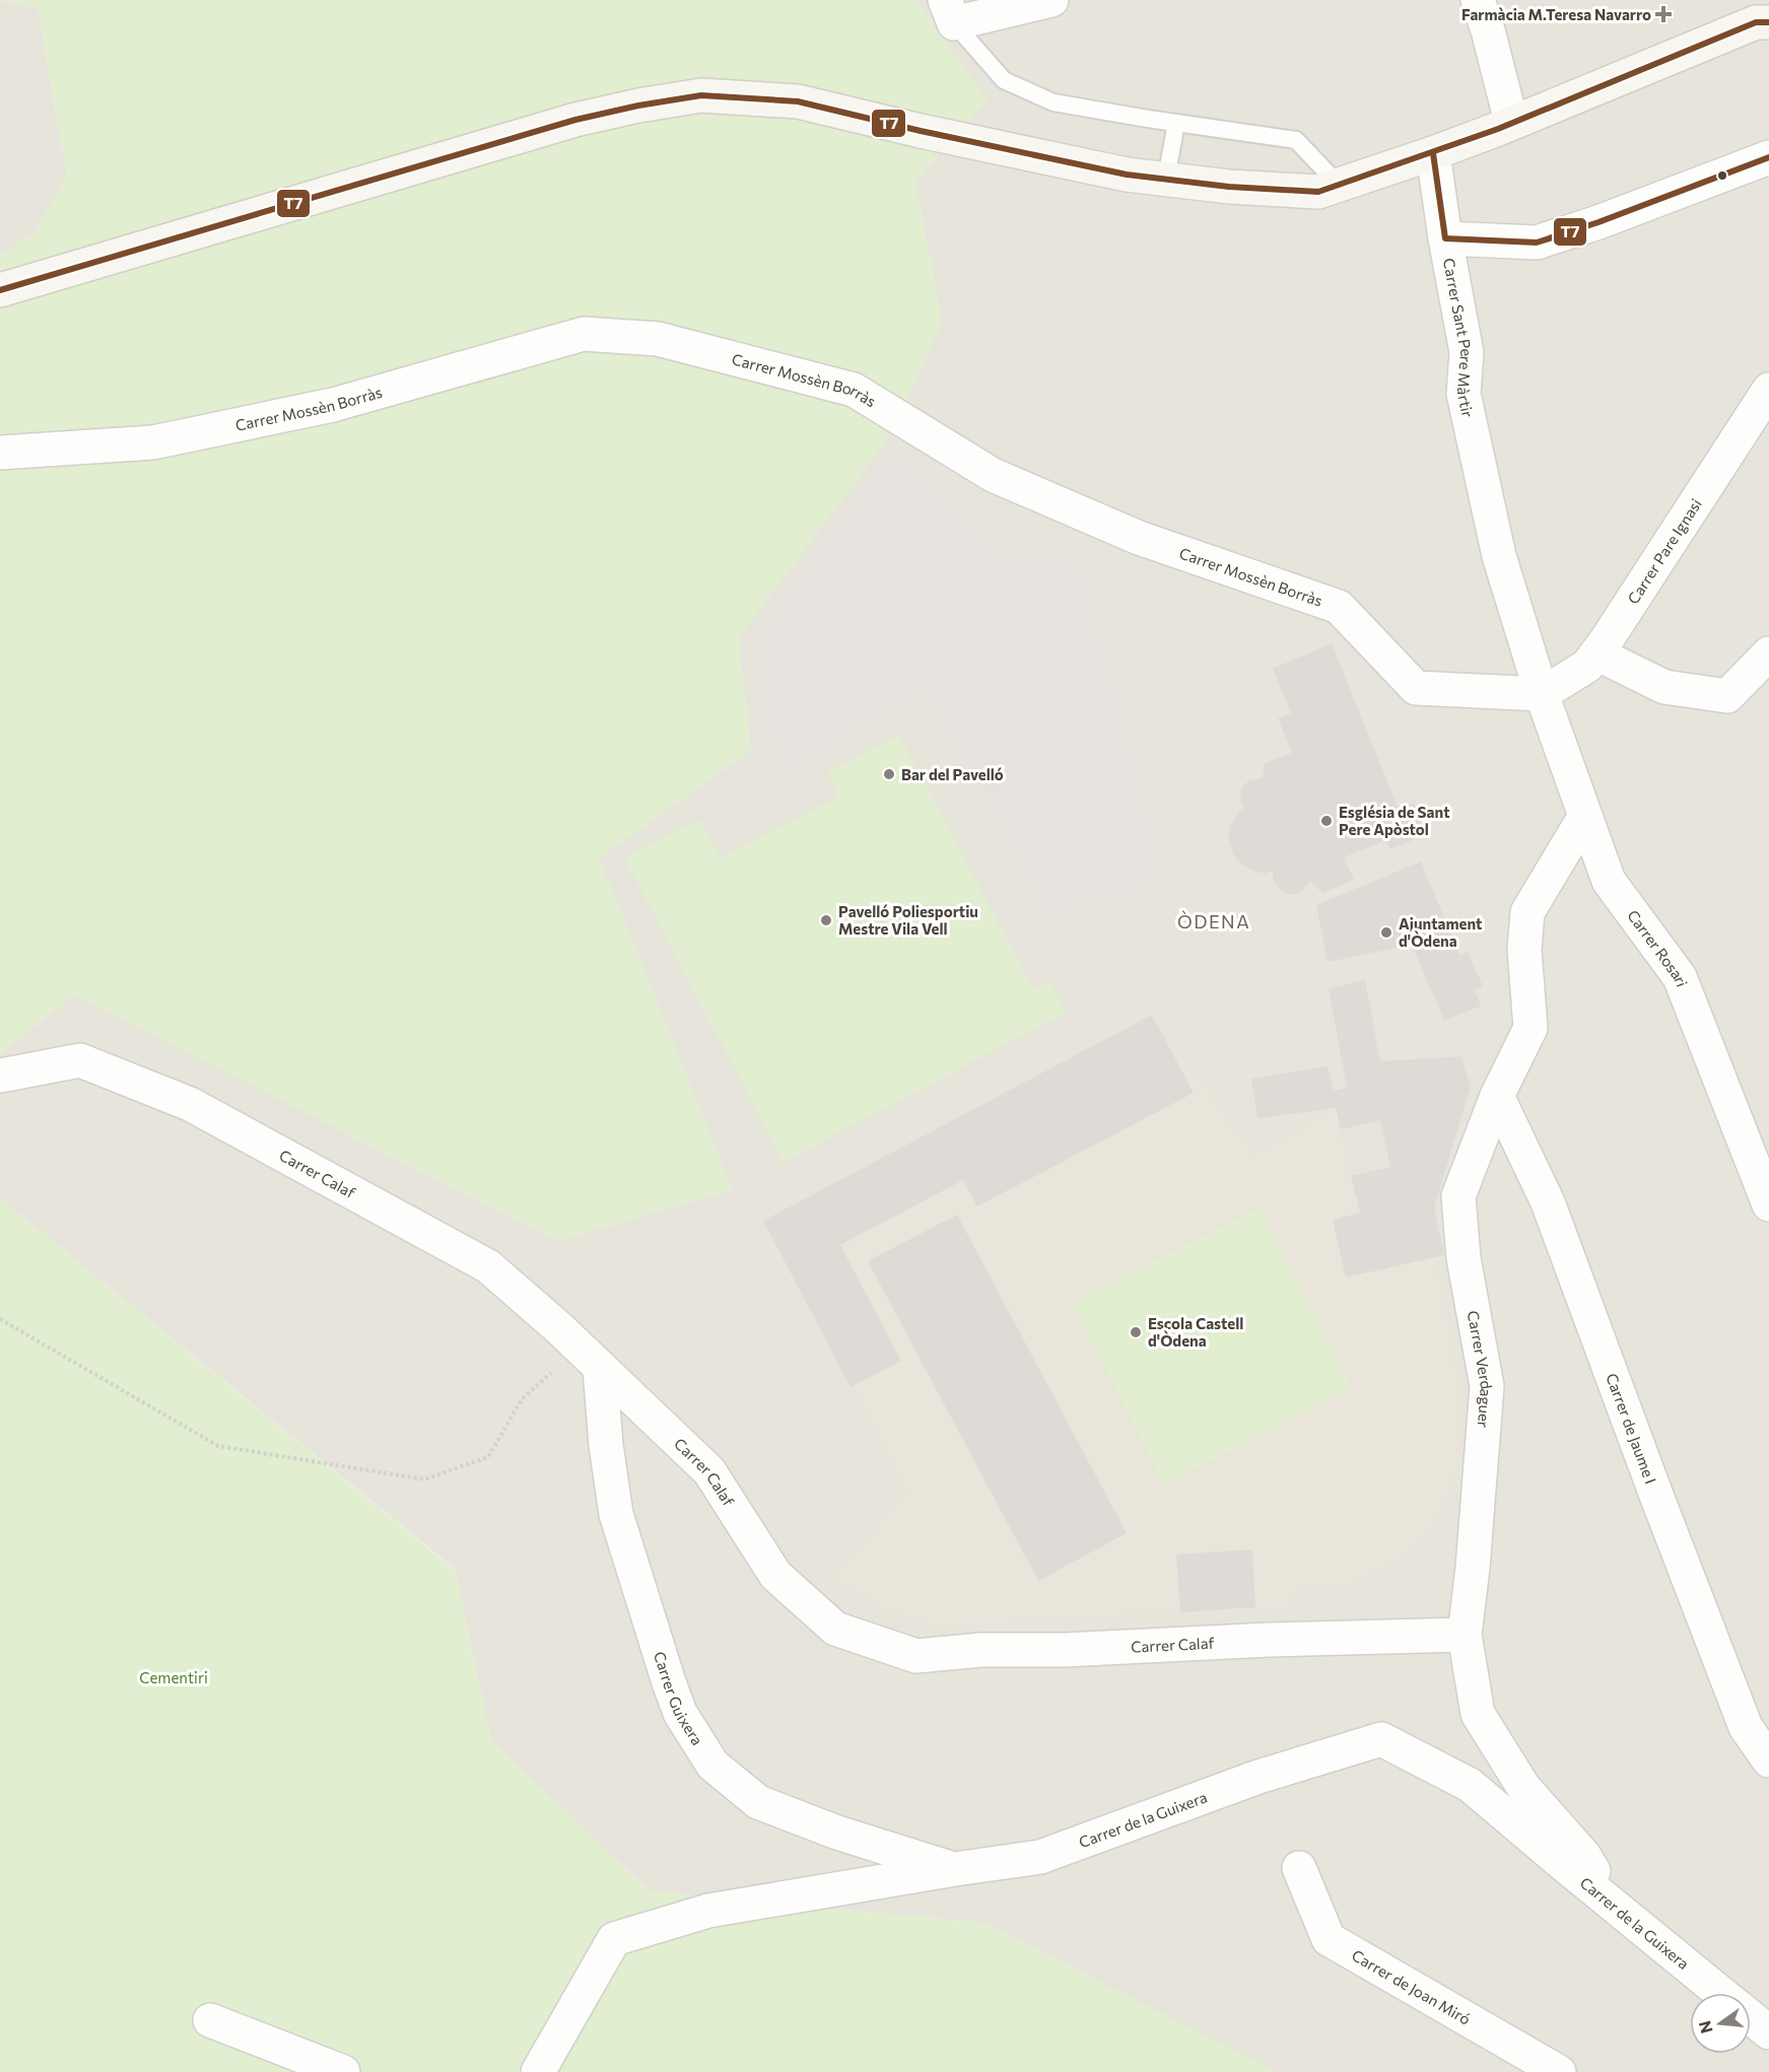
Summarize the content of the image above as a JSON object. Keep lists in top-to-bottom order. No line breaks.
{"streets":{"street":["Carrer Sant Pere Màrtir","Carrer Mossèn Borràs","Carrer Pare Ignasi","Carrer Rosari","Carrer Calaf","Carrer Verdaguer","Carrer de Jaume I","Carrer Guixera","Carrer de la Guixera","Carrer de Joan Miró"]},"crossings":[["Carrer Sant Pere Màrtir","Carrer Mossèn Borràs"],["Carrer Sant Pere Màrtir","Carrer Pare Ignasi"],["Carrer Sant Pere Màrtir","Carrer Rosari"],["Carrer Mossèn Borràs","Carrer Pare Ignasi"],["Carrer Mossèn Borràs","Carrer Rosari"],["Carrer Pare Ignasi","Carrer Rosari"],["Carrer Rosari","Carrer Verdaguer"],["Carrer Calaf","Carrer Verdaguer"],["Carrer Calaf","Carrer Guixera"],["Carrer Verdaguer","Carrer de Jaume I"],["Carrer Verdaguer","Carrer de la Guixera"],["Carrer Guixera","Carrer de la Guixera"]],"districts":["ÒDENA"],"parks":["Cementiri"],"places":{"health":["Farmàcia M.Teresa Navarro"],"other":["Bar del Pavelló","Església de Sant Pere Apòstol","Pavelló Poliesportiu Mestre Vila Vell","Ajuntament d'Òdena","Escola Castell d'Òdena"]},"lines":["transit line T7"],"north":"left"}
